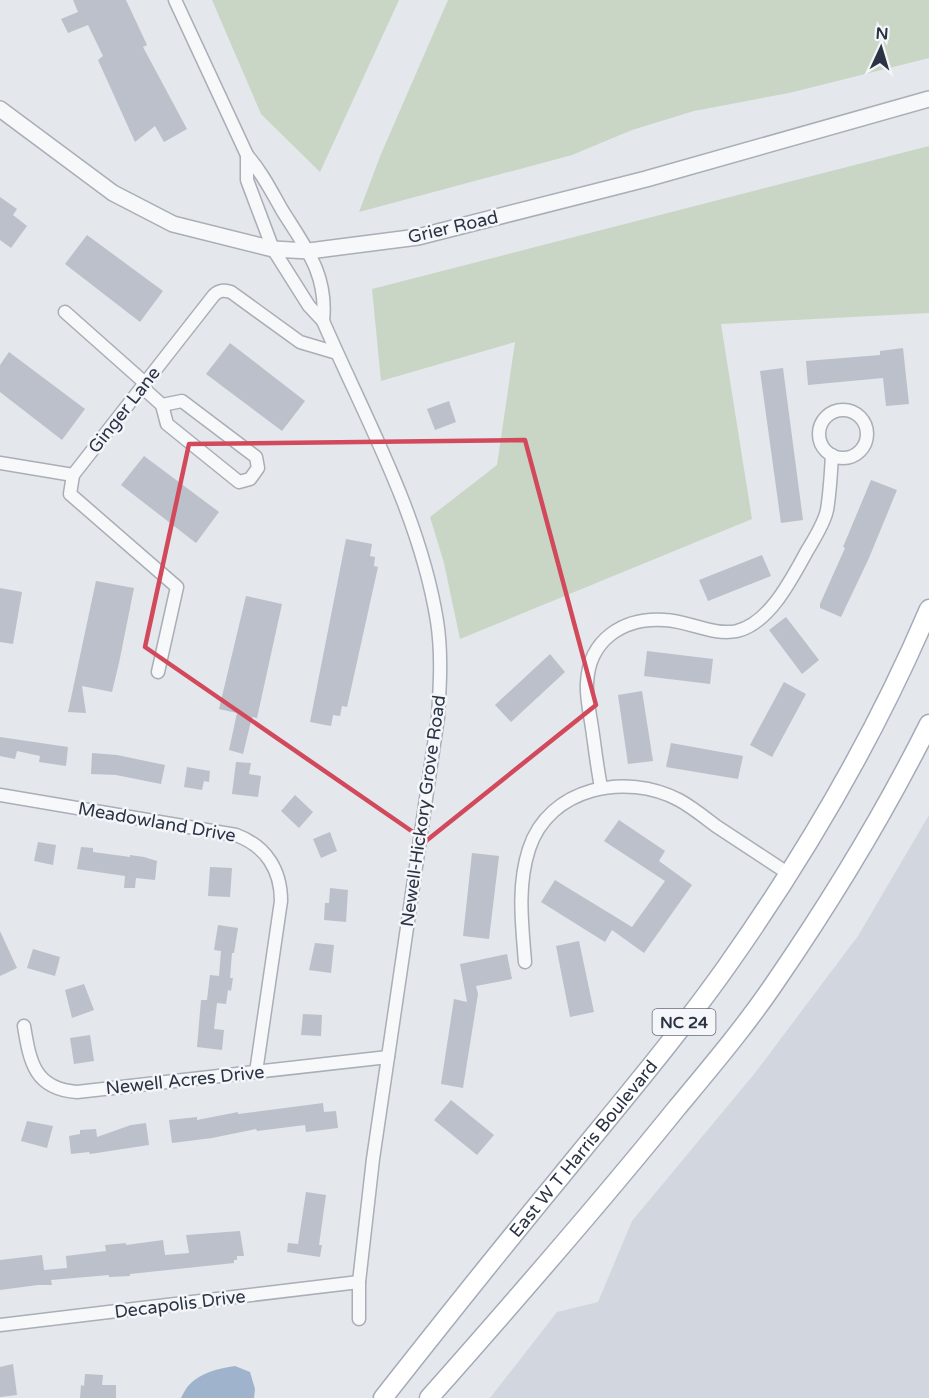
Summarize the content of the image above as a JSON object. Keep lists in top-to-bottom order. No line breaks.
{"streets":{"main road":["NC 24","East W T Harris Boulevard"],"street":["Grier Road","Ginger Lane","Newell-Hickory Grove Road","Meadowland Drive","Newell Acres Drive","Decapolis Drive"]},"crossings":[["Grier Road","Newell-Hickory Grove Road"],["Ginger Lane","Newell-Hickory Grove Road"],["Newell-Hickory Grove Road","Newell Acres Drive"],["Newell-Hickory Grove Road","Decapolis Drive"],["Meadowland Drive","Newell Acres Drive"]],"north":"top"}
